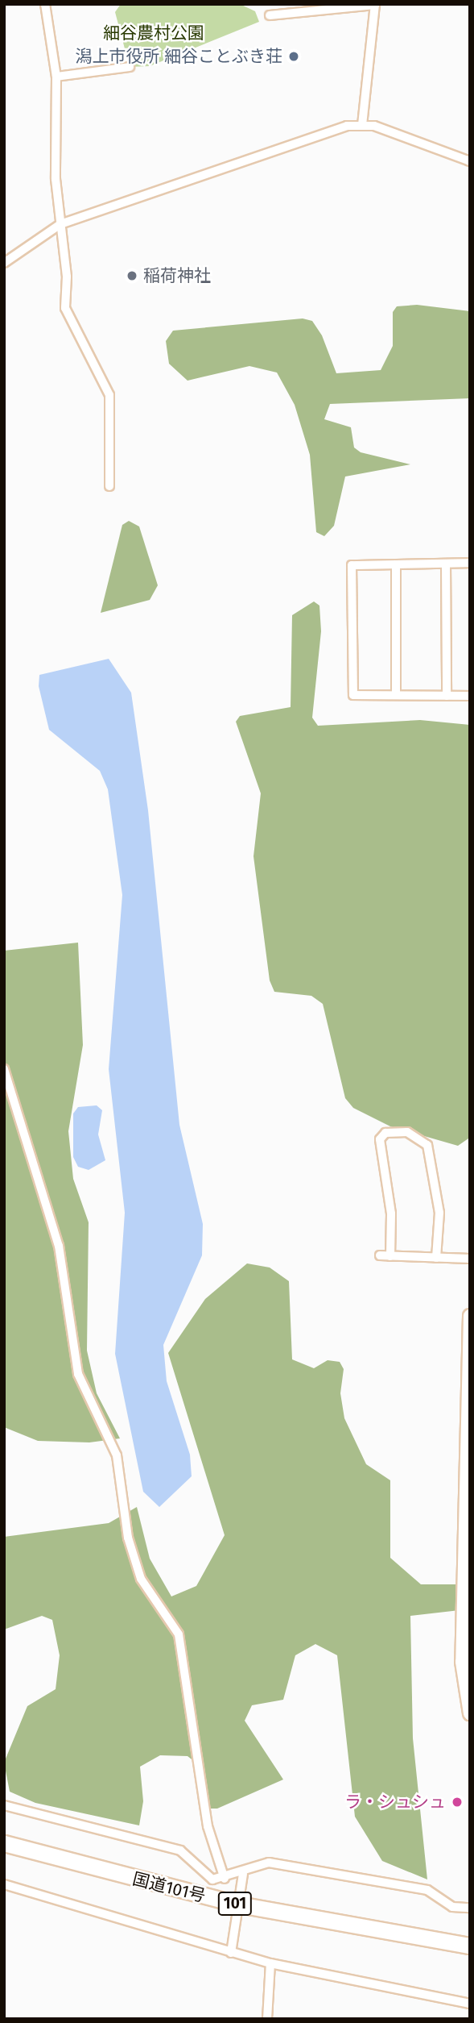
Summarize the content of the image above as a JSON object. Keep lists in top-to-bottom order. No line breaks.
{"streets":{"highway":["国道101号","101"]},"parks":["細谷農村公園"],"places":["潟上市役所 細谷ことぶき荘","稲荷神社","ラ・シュシュ"]}
